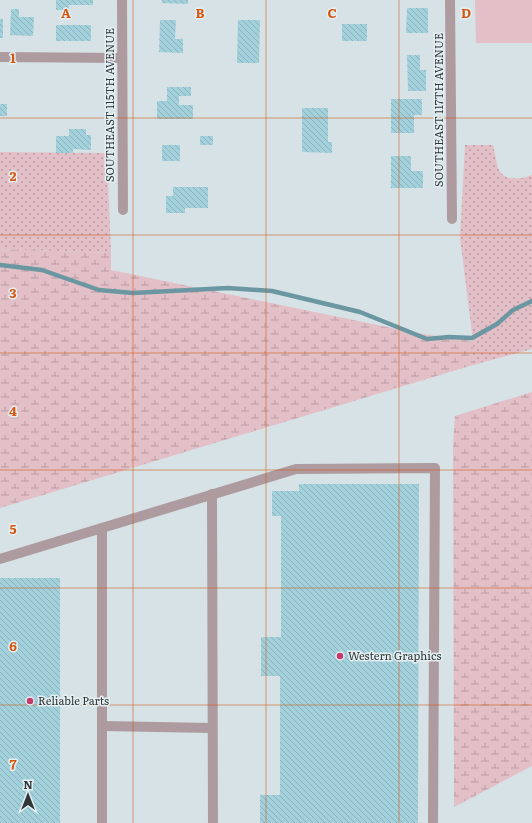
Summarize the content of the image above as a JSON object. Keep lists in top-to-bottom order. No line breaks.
{"streets":{"street":["SOUTHEAST 115TH AVENUE","SOUTHEAST 117TH AVENUE"]},"places":["Western Graphics","Reliable Parts"],"north":"top","grid":{"columns":["A","B","C","D"],"rows":["1","2","3","4","5","6","7"]}}
